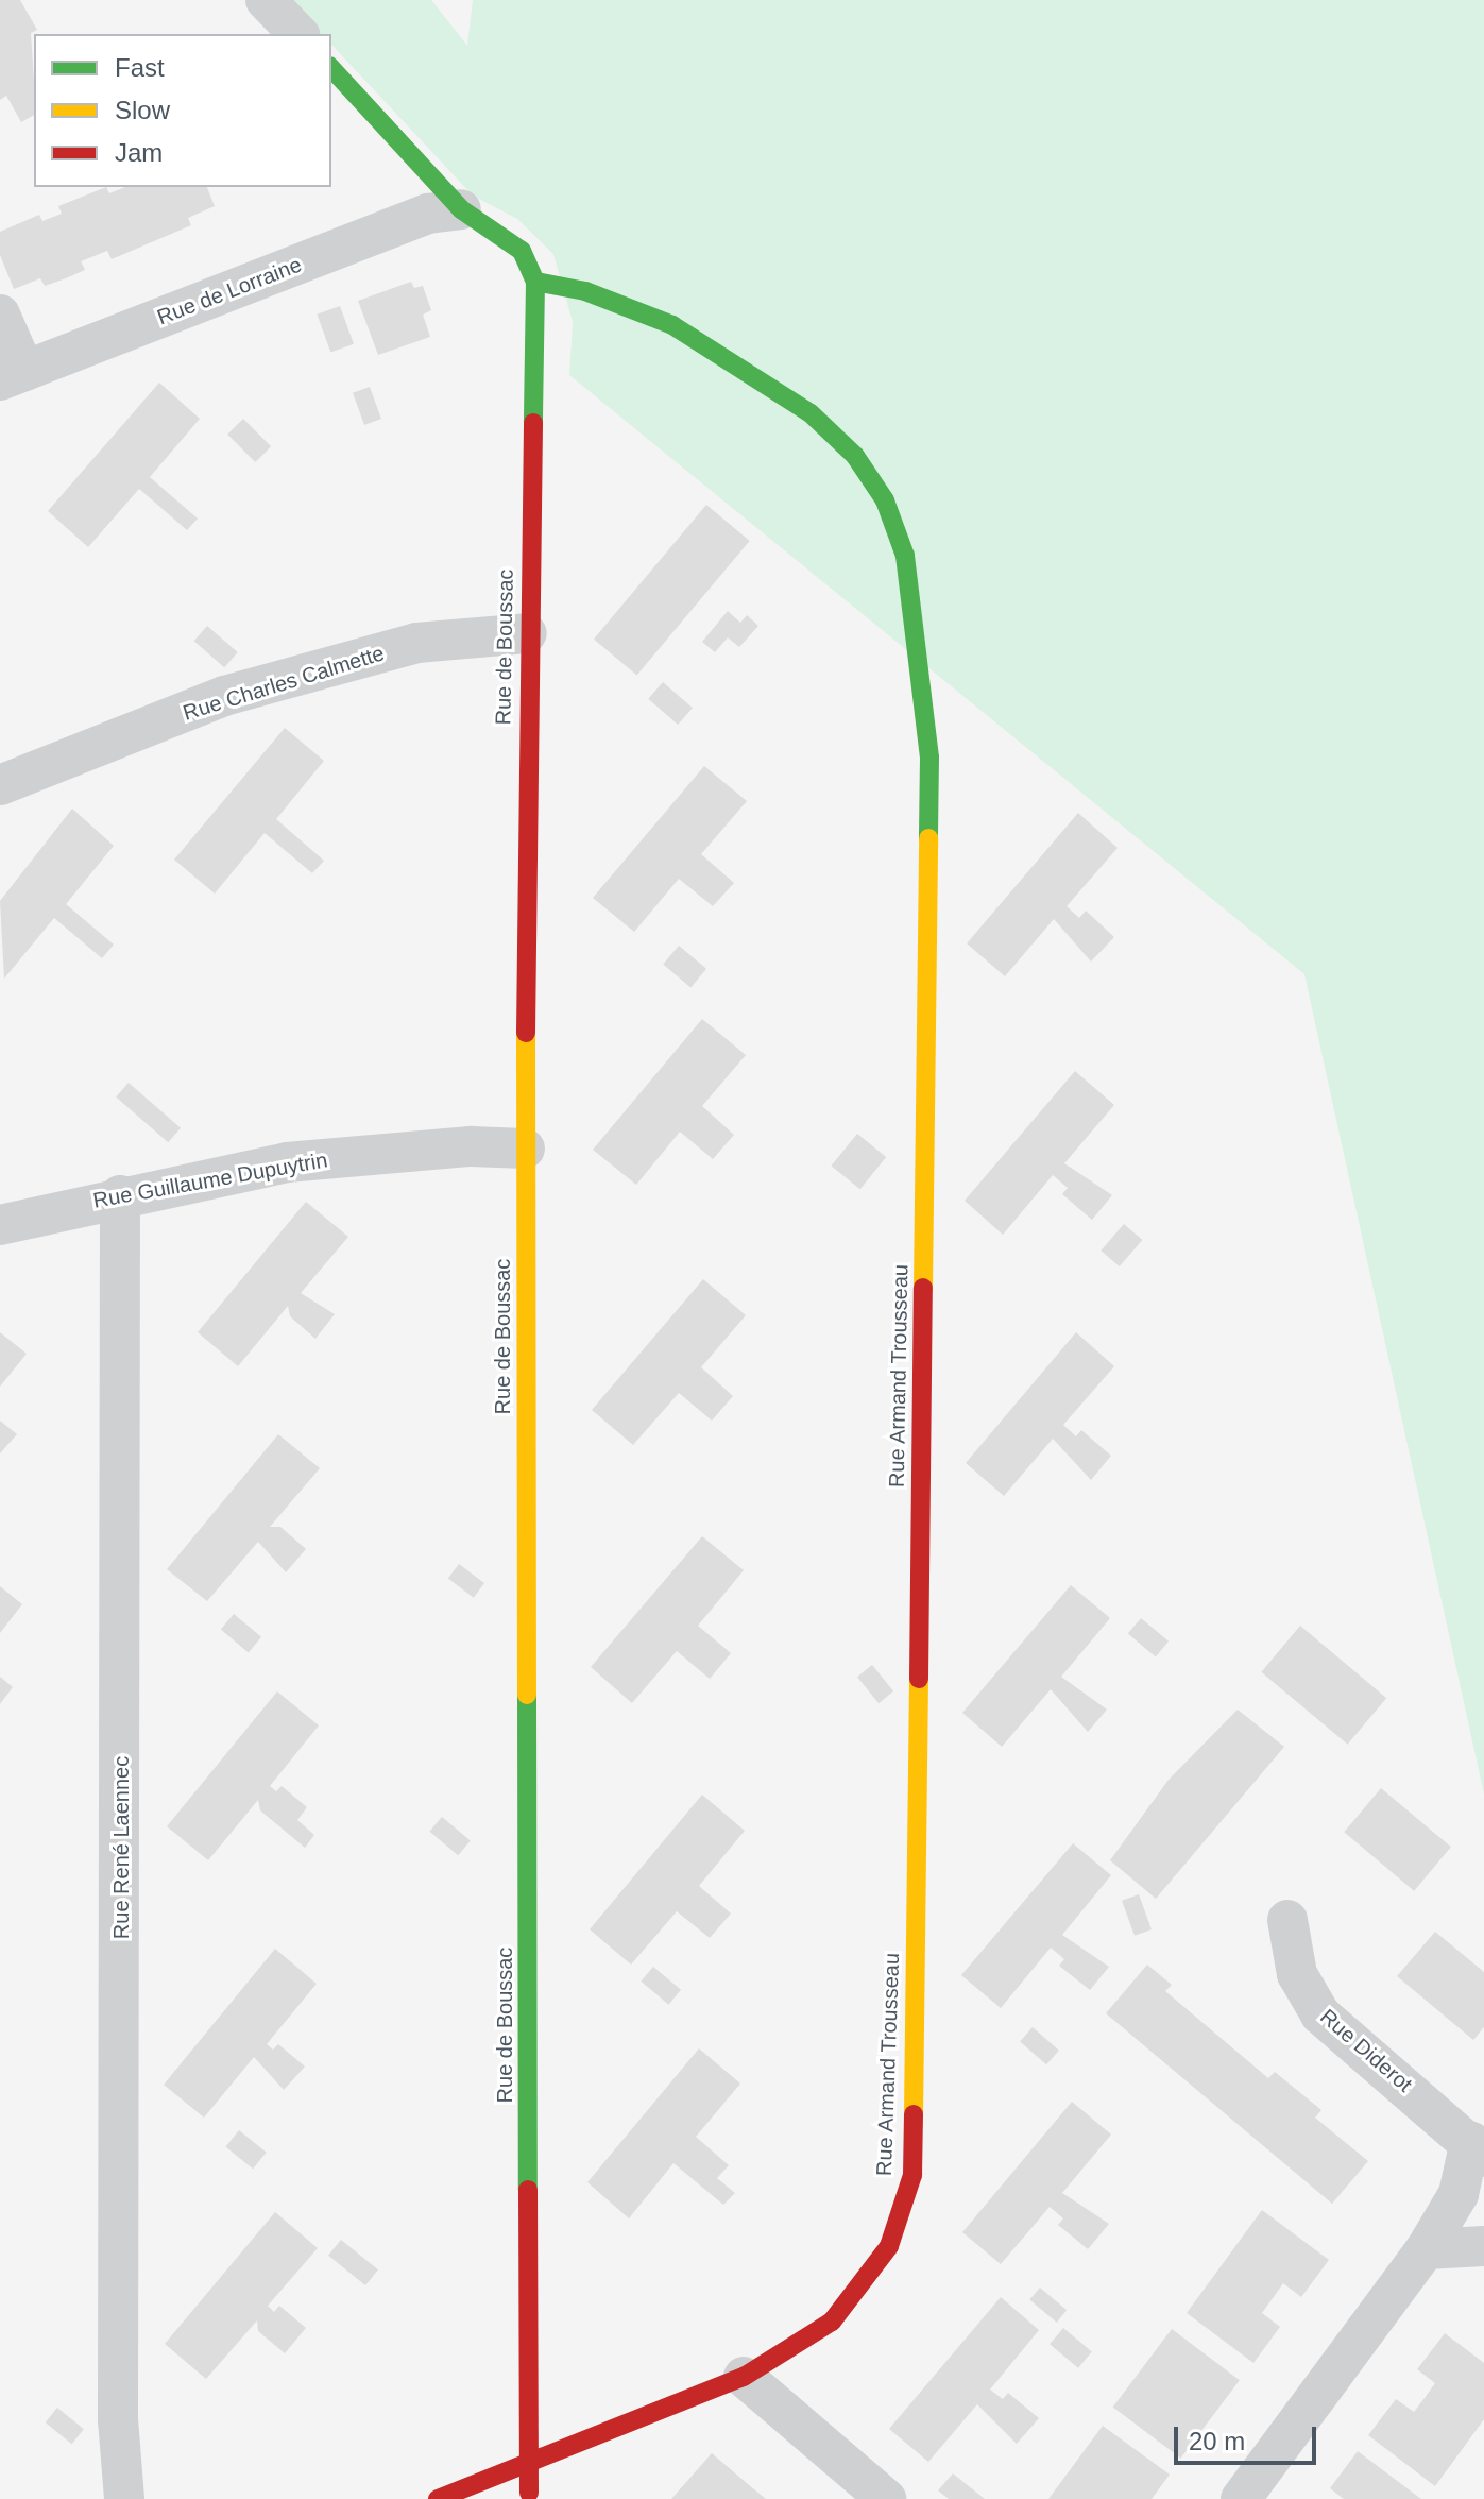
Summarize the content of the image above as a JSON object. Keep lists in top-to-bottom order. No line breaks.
{"streets":{"street":["Rue de Lorraine","Rue de Boussac","Rue Charles Calmette","Rue Guillaume Dupuytrin","Rue Armand Trousseau","Rue René Laennec","Rue Diderot"]},"crossings":[["Rue de Boussac","Rue Charles Calmette"],["Rue de Boussac","Rue Guillaume Dupuytrin"],["Rue de Boussac","Rue Armand Trousseau"],["Rue Guillaume Dupuytrin","Rue René Laennec"]],"legend":["Fast","Slow","Jam"],"scale_bar":"20 m"}
